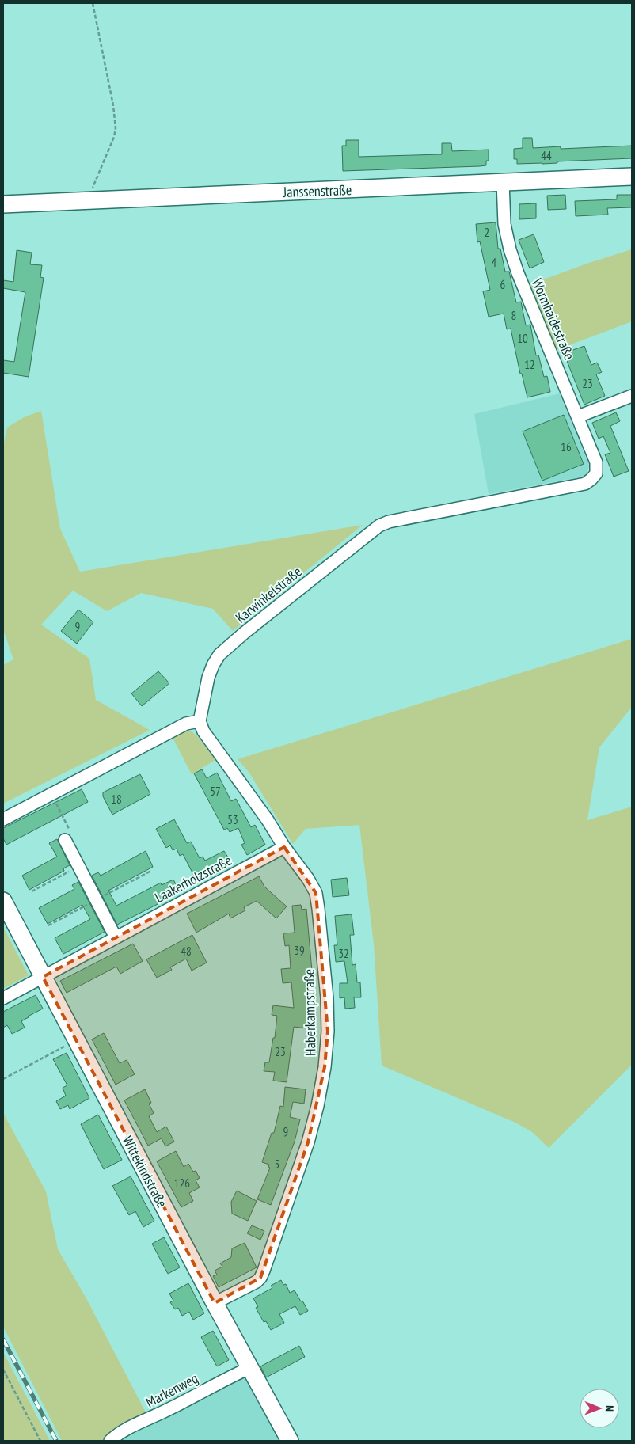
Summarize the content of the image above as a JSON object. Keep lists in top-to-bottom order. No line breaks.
{"streets":{"main road":["Janssenstraße","Wittekindstraße"],"street":["Wormhaidestraße","Karwinkelstraße","Laakerholzstraße","Haberkampstraße","Markenweg"]},"crossings":[["Janssenstraße","Wormhaidestraße"],["Wormhaidestraße","Karwinkelstraße"],["Karwinkelstraße","Haberkampstraße"],["Laakerholzstraße","Haberkampstraße"],["Laakerholzstraße","Wittekindstraße"],["Haberkampstraße","Wittekindstraße"],["Wittekindstraße","Markenweg"]],"house_numbers":["44","2","4","6","8","10","12","23","16","9","57","18","53","39","48","32","23","9","5","126"],"north":"right"}
